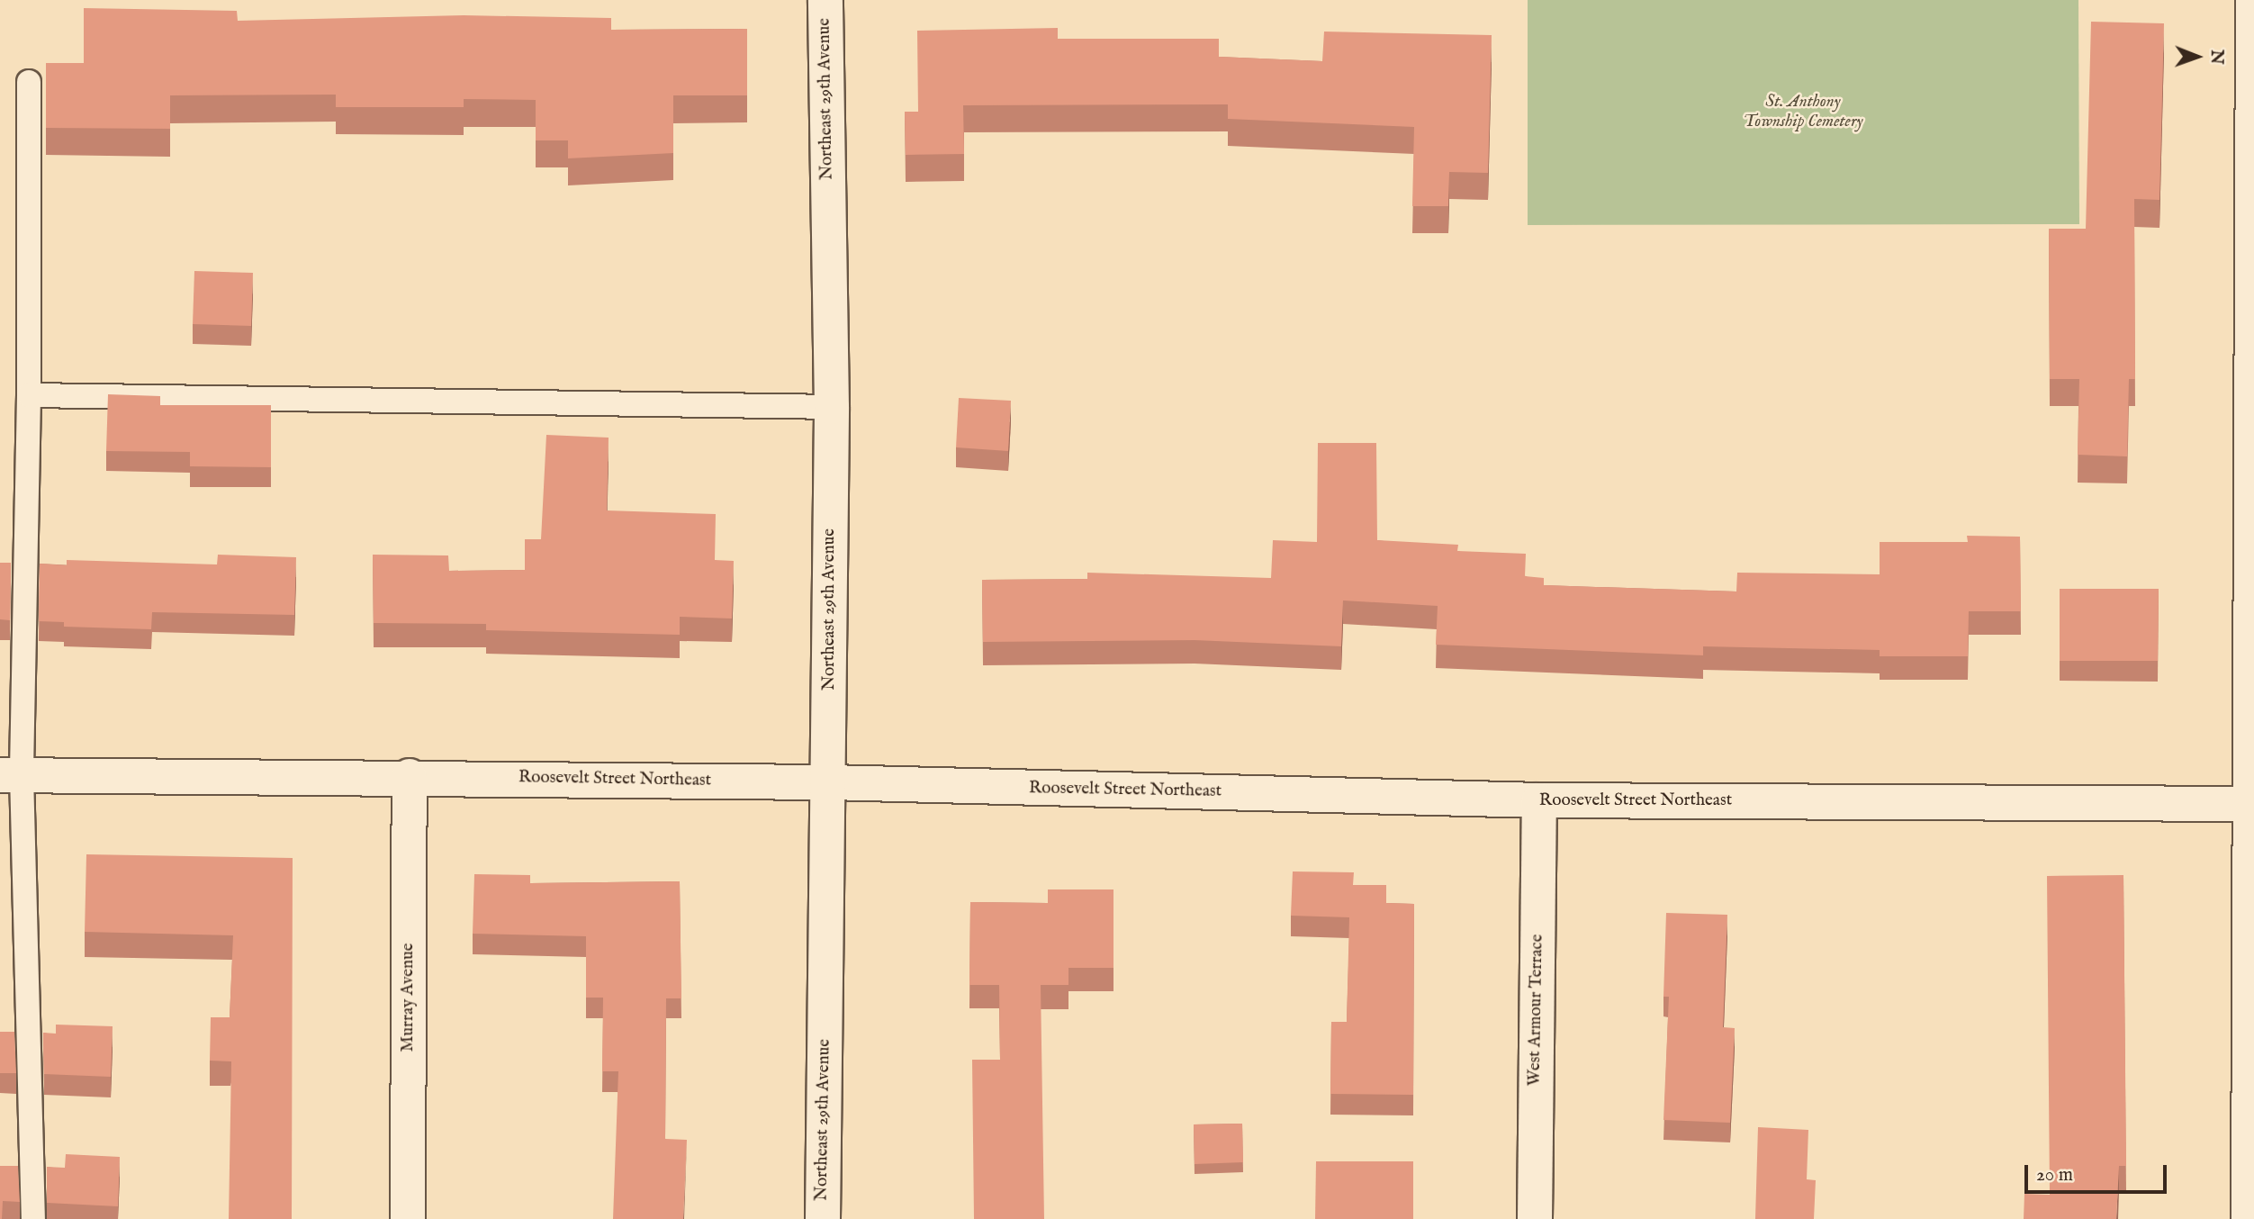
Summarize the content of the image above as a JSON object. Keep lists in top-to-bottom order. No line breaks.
{"streets":{"street":["Northeast 29th Avenue","Roosevelt Street Northeast","Murray Avenue","West Armour Terrace"]},"crossings":[["Northeast 29th Avenue","Roosevelt Street Northeast"],["Roosevelt Street Northeast","Murray Avenue"],["Roosevelt Street Northeast","West Armour Terrace"]],"parks":["St. Anthony Township Cemetery"],"scale_bar":"20 m","north":"right"}
